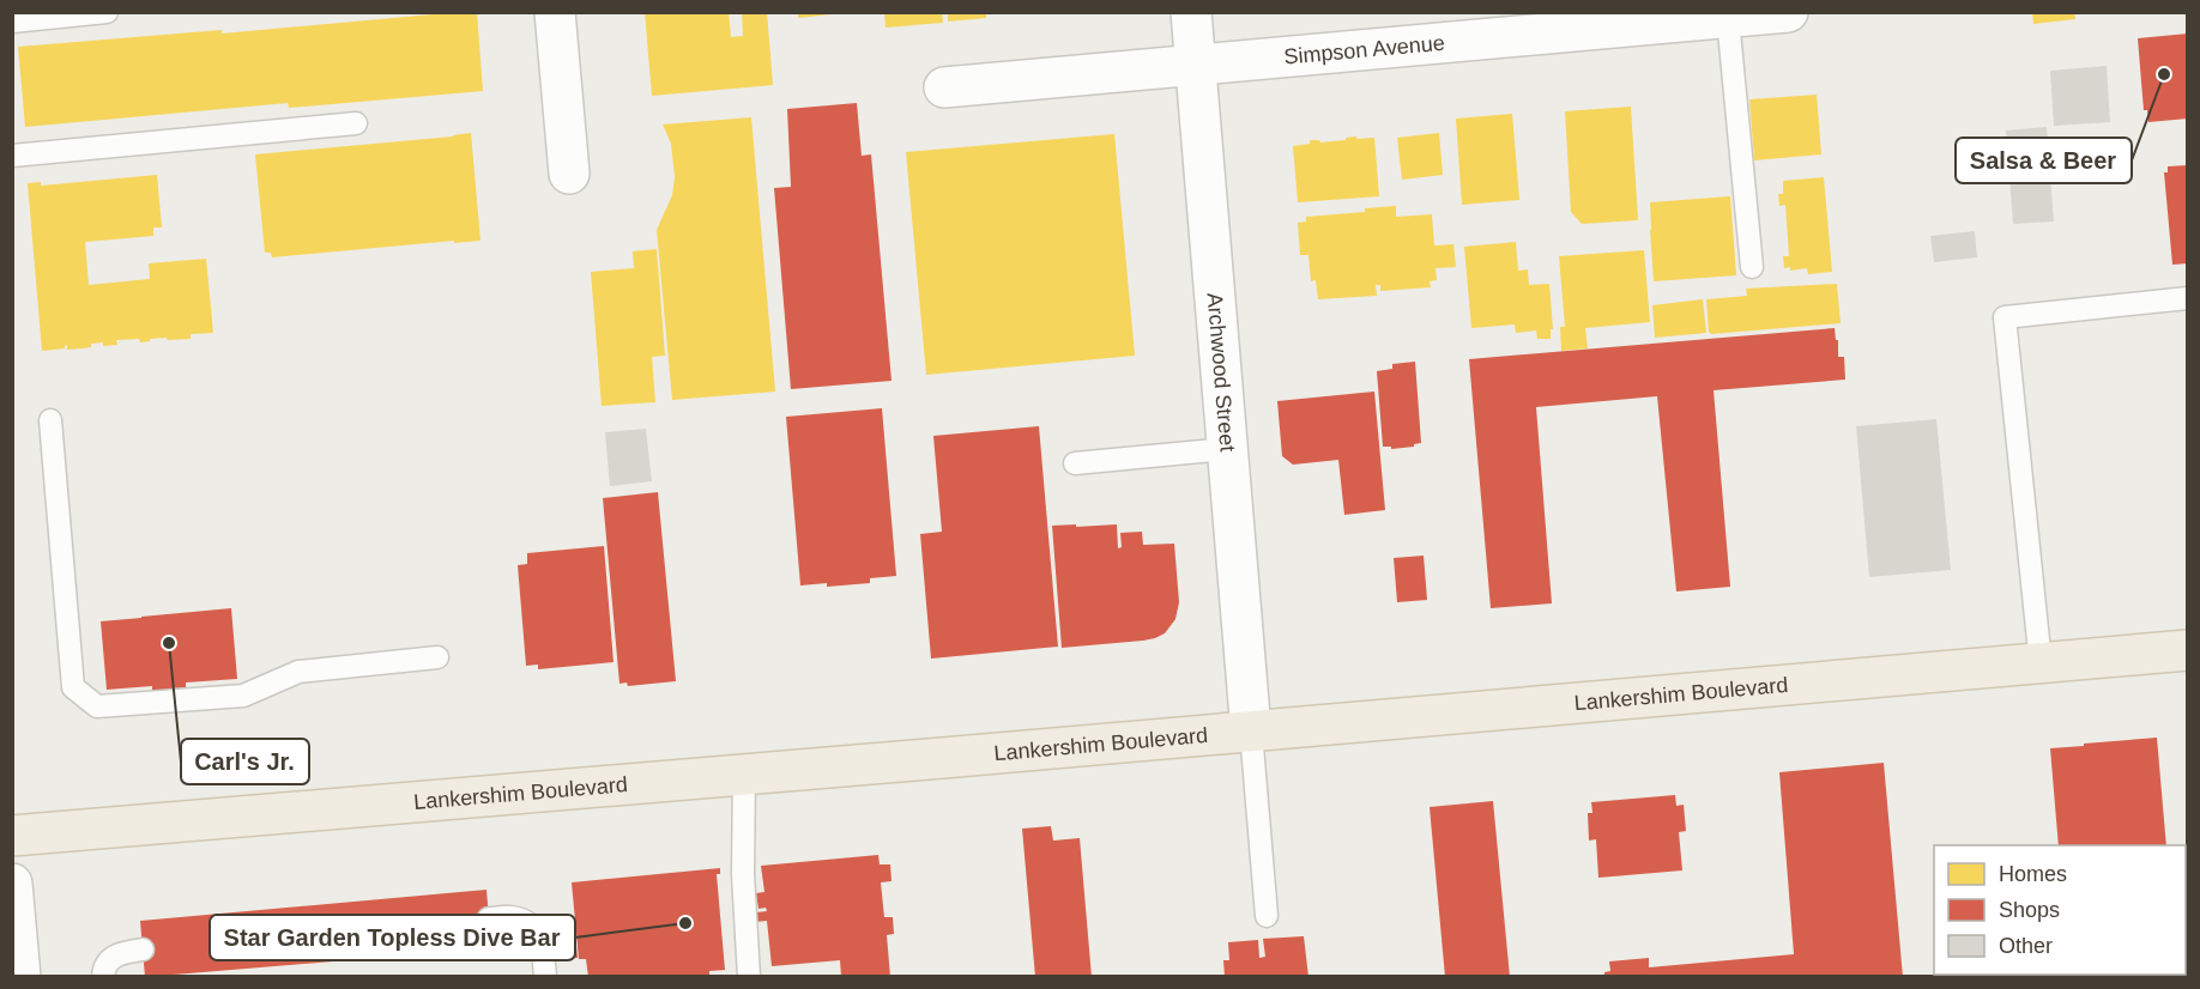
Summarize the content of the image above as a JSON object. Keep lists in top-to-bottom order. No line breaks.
{"streets":{"main road":["Lankershim Boulevard"],"street":["Simpson Avenue","Archwood Street"]},"crossings":[["Simpson Avenue","Archwood Street"],["Archwood Street","Lankershim Boulevard"]],"places":["Salsa & Beer","Carl's Jr.","Star Garden Topless Dive Bar"],"legend":["Homes","Shops","Other"]}
